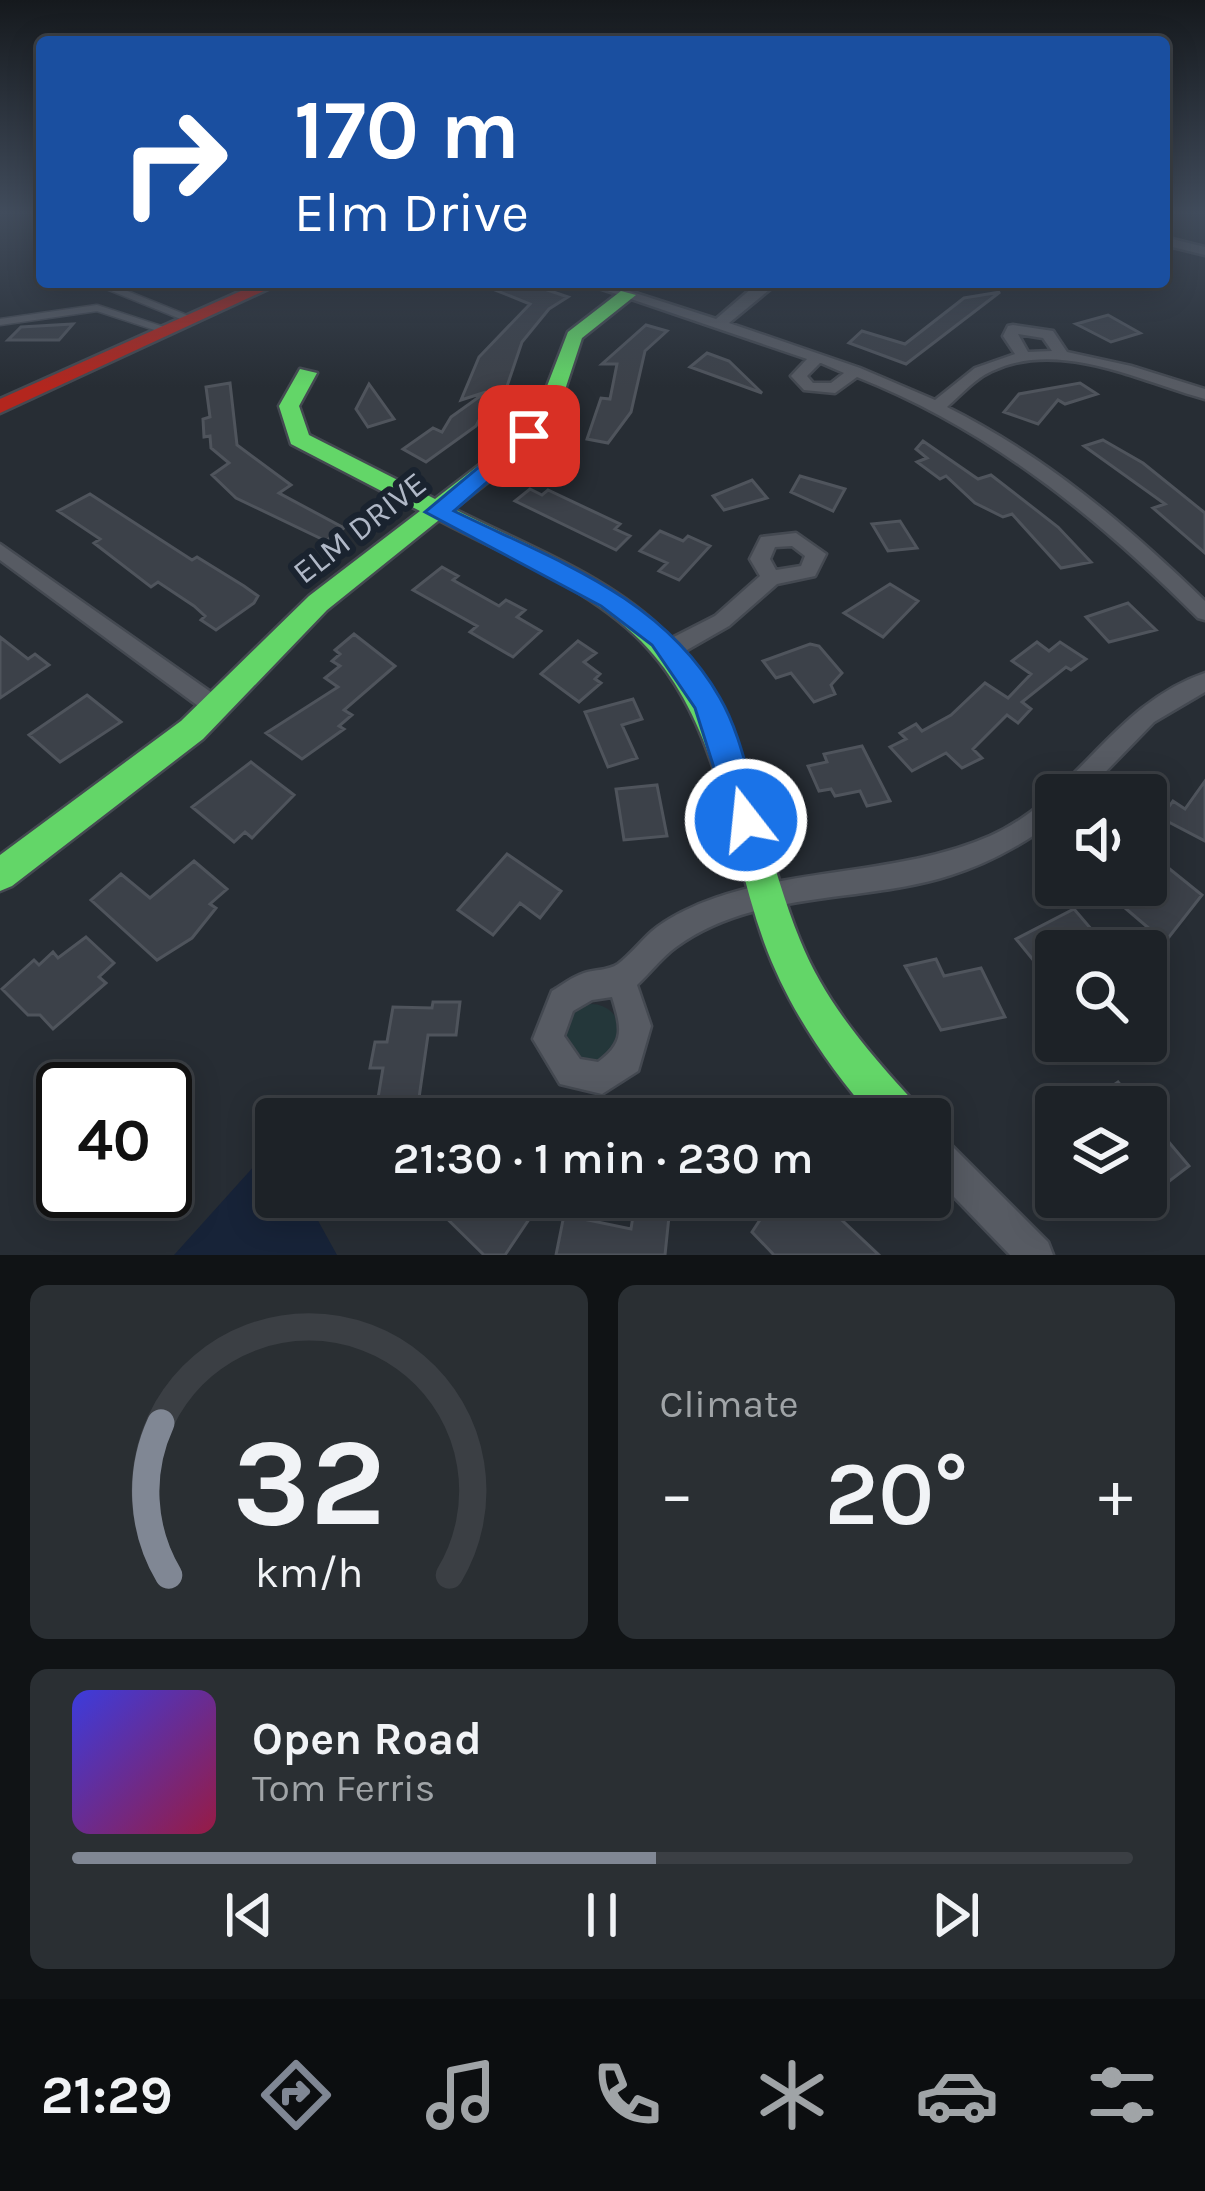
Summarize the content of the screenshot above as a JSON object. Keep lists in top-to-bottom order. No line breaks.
{"streets":{"street":["ELM DRIVE"]},"page":{"turn":["170 m","Elm Drive"],"limit":"40","trip":"21:30 · 1 min · 230 m","tile":"Climate","heat":["−","20°","+"],"song":["Open Road","Tom Ferris"],"tabs":"21:29","gauge":["32","km/h"]}}
